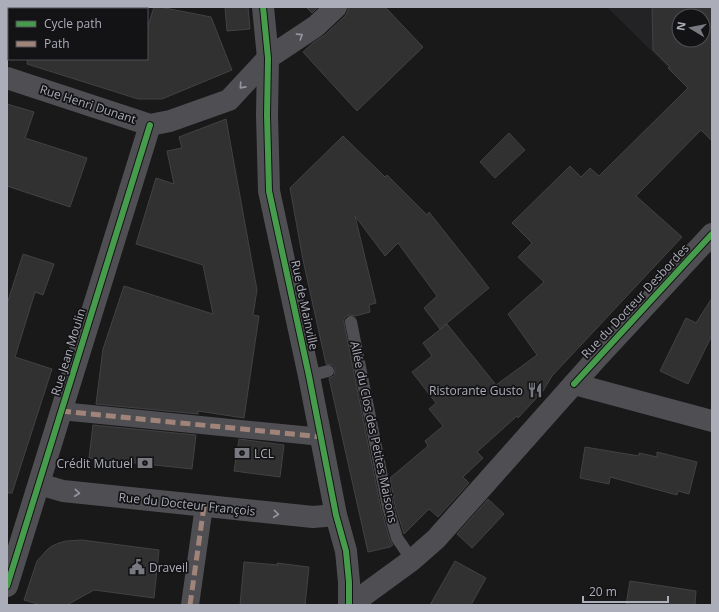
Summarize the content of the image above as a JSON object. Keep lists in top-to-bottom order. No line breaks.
{"streets":{"street":["Rue Henri Dunant","Rue du Docteur Desbordes","Rue de Mainville","Rue Jean Moulin","Rue du Docteur François"],"lane":["Allée du Clos des Petites Maisons"]},"crossings":[["Rue Henri Dunant","Rue de Mainville"],["Rue Henri Dunant","Rue Jean Moulin"],["Rue du Docteur Desbordes","Allée du Clos des Petites Maisons"],["Rue de Mainville","Rue du Docteur François"],["Rue Jean Moulin","Rue du Docteur François"]],"places":{"restaurant":["Ristorante Gusto"],"bank":["LCL","Crédit Mutuel"],"public building":["Draveil"]},"legend":["Cycle path","Path"],"scale_bar":"20 m","north":"left"}
